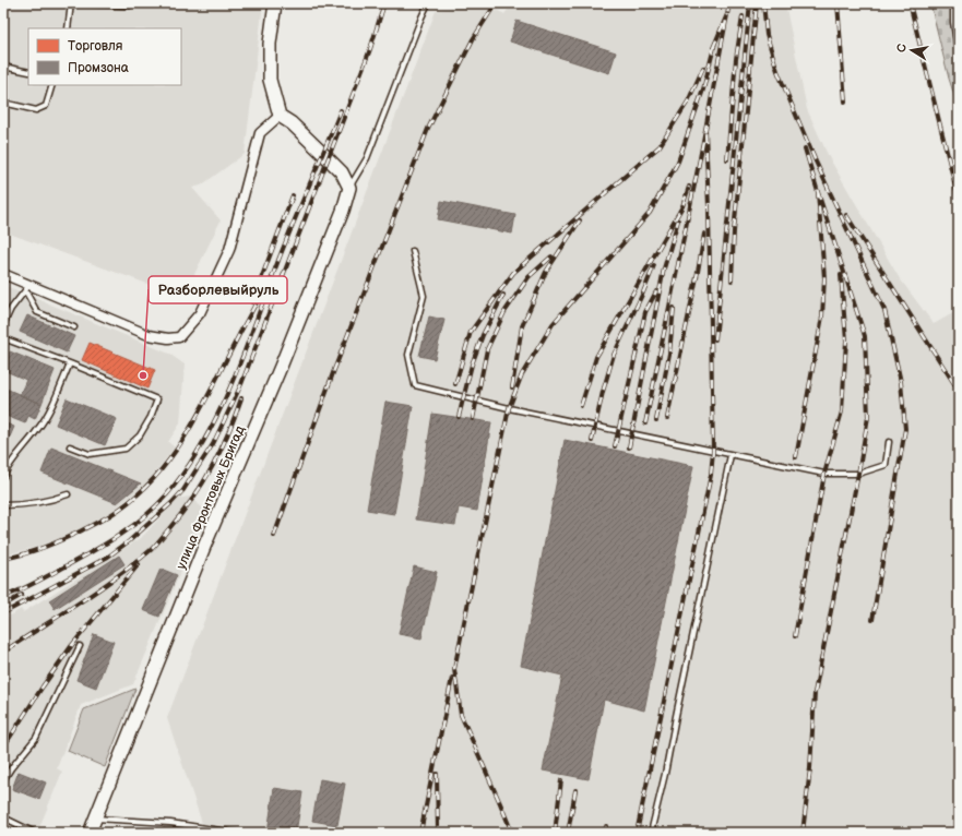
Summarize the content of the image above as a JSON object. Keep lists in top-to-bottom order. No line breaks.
{"streets":{"main road":["улица Фронтовых Бригад"]},"places":["Разборлевыйруль"],"legend":["Торговля","Промзона"],"north":"left"}
